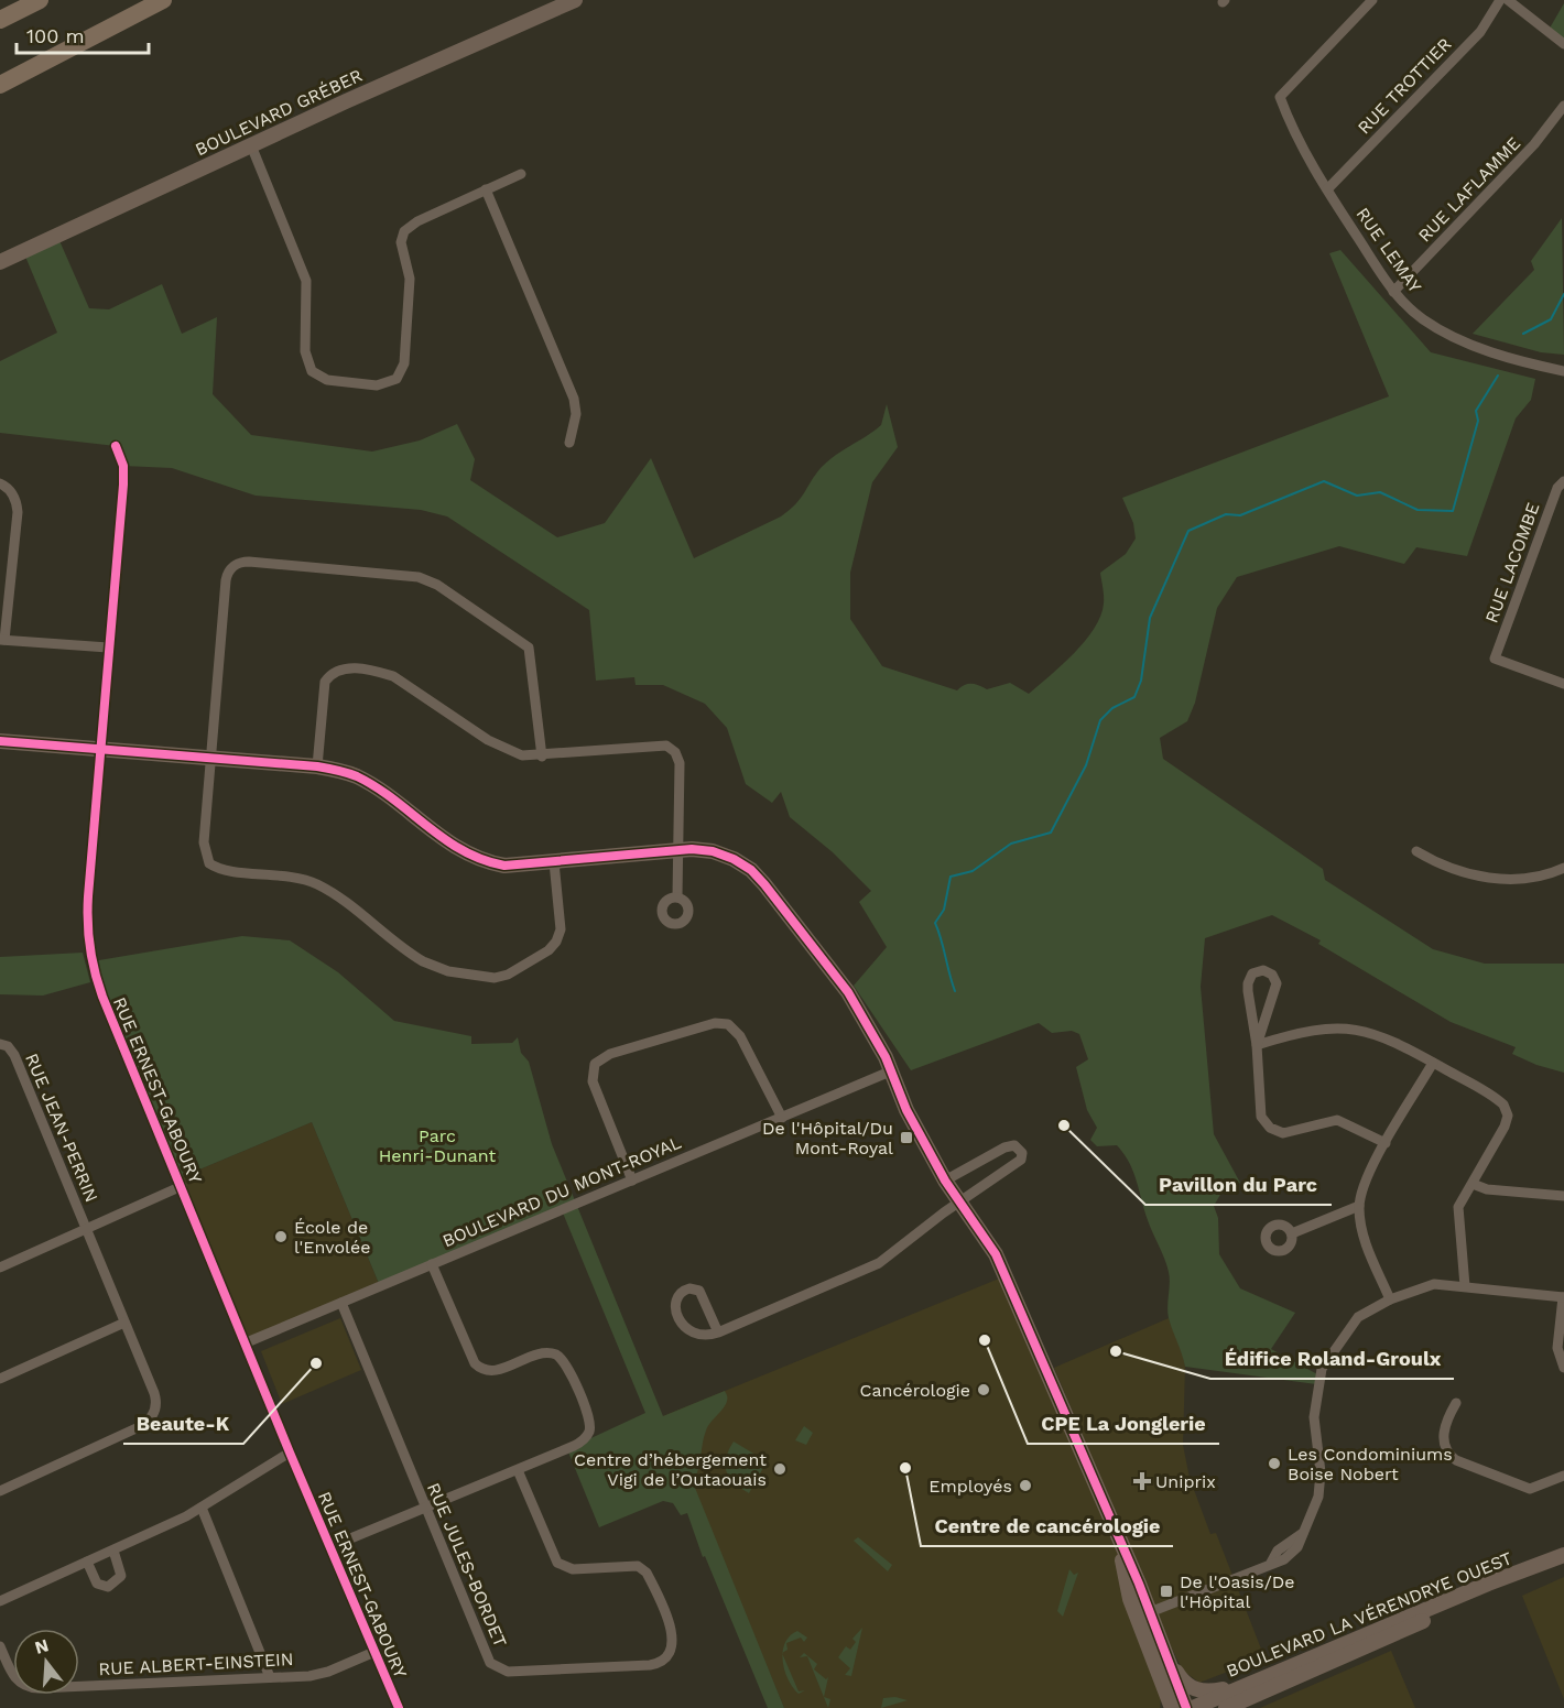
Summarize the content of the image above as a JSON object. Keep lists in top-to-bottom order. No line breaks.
{"streets":{"street":["RUE TROTTIER","BOULEVARD GRÉBER","RUE LAFLAMME","RUE LEMAY","RUE LACOMBE","RUE ERNEST-GABOURY","RUE JEAN-PERRIN","BOULEVARD DU MONT-ROYAL","RUE JULES-BORDET","BOULEVARD LA VÉRENDRYE OUEST","RUE ALBERT-EINSTEIN"]},"crossings":[["RUE TROTTIER","RUE LEMAY"],["RUE LAFLAMME","RUE LEMAY"],["RUE ERNEST-GABOURY","RUE JEAN-PERRIN"],["RUE ERNEST-GABOURY","BOULEVARD DU MONT-ROYAL"],["RUE ERNEST-GABOURY","RUE ALBERT-EINSTEIN"],["BOULEVARD DU MONT-ROYAL","RUE JULES-BORDET"]],"parks":["Parc Henri-Dunant"],"places":{"other":["Pavillon du Parc","École de l'Envolée","CPE La Jonglerie","Édifice Roland-Groulx","Beaute-K","Cancérologie","Les Condominiums Boise Nobert","Centre de cancérologie","Centre d’hébergement Vigi de l’Outaouais","Employés"],"transit":["De l'Hôpital/Du Mont-Royal","De l'Oasis/De l'Hôpital"],"health":["Uniprix"]},"scale_bar":"100 m","north":"top"}
